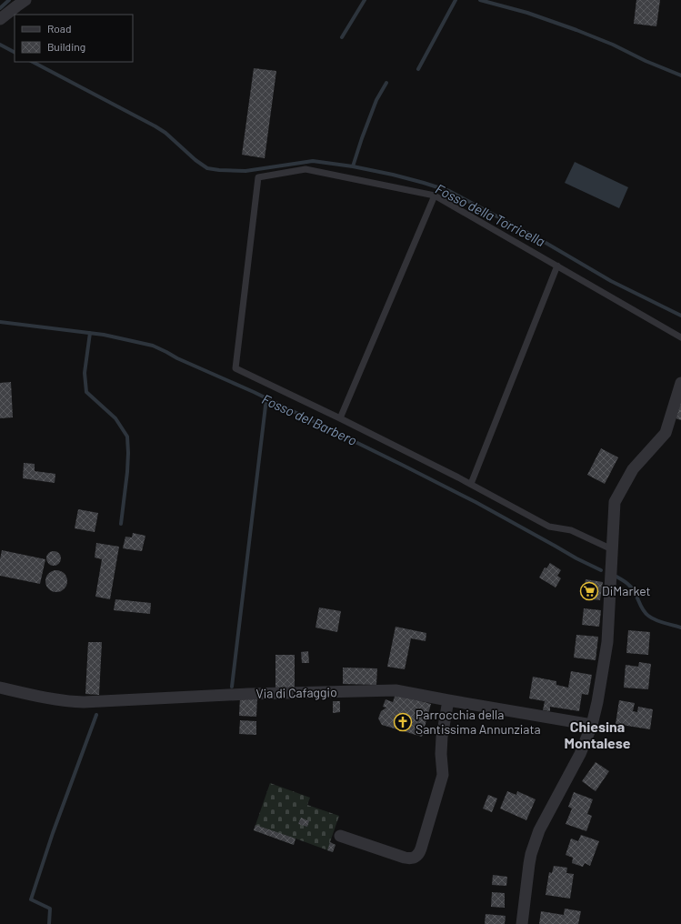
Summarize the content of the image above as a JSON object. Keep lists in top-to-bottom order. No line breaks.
{"streets":{"street":["Via di Cafaggio"]},"districts":["Chiesina Montalese"],"water":["Fosso della Torricella","Fosso del Barbero"],"places":{"supermarket":["DiMarket"],"church":["Parrocchia della Santissima Annunziata"]},"legend":["Road","Building"]}
